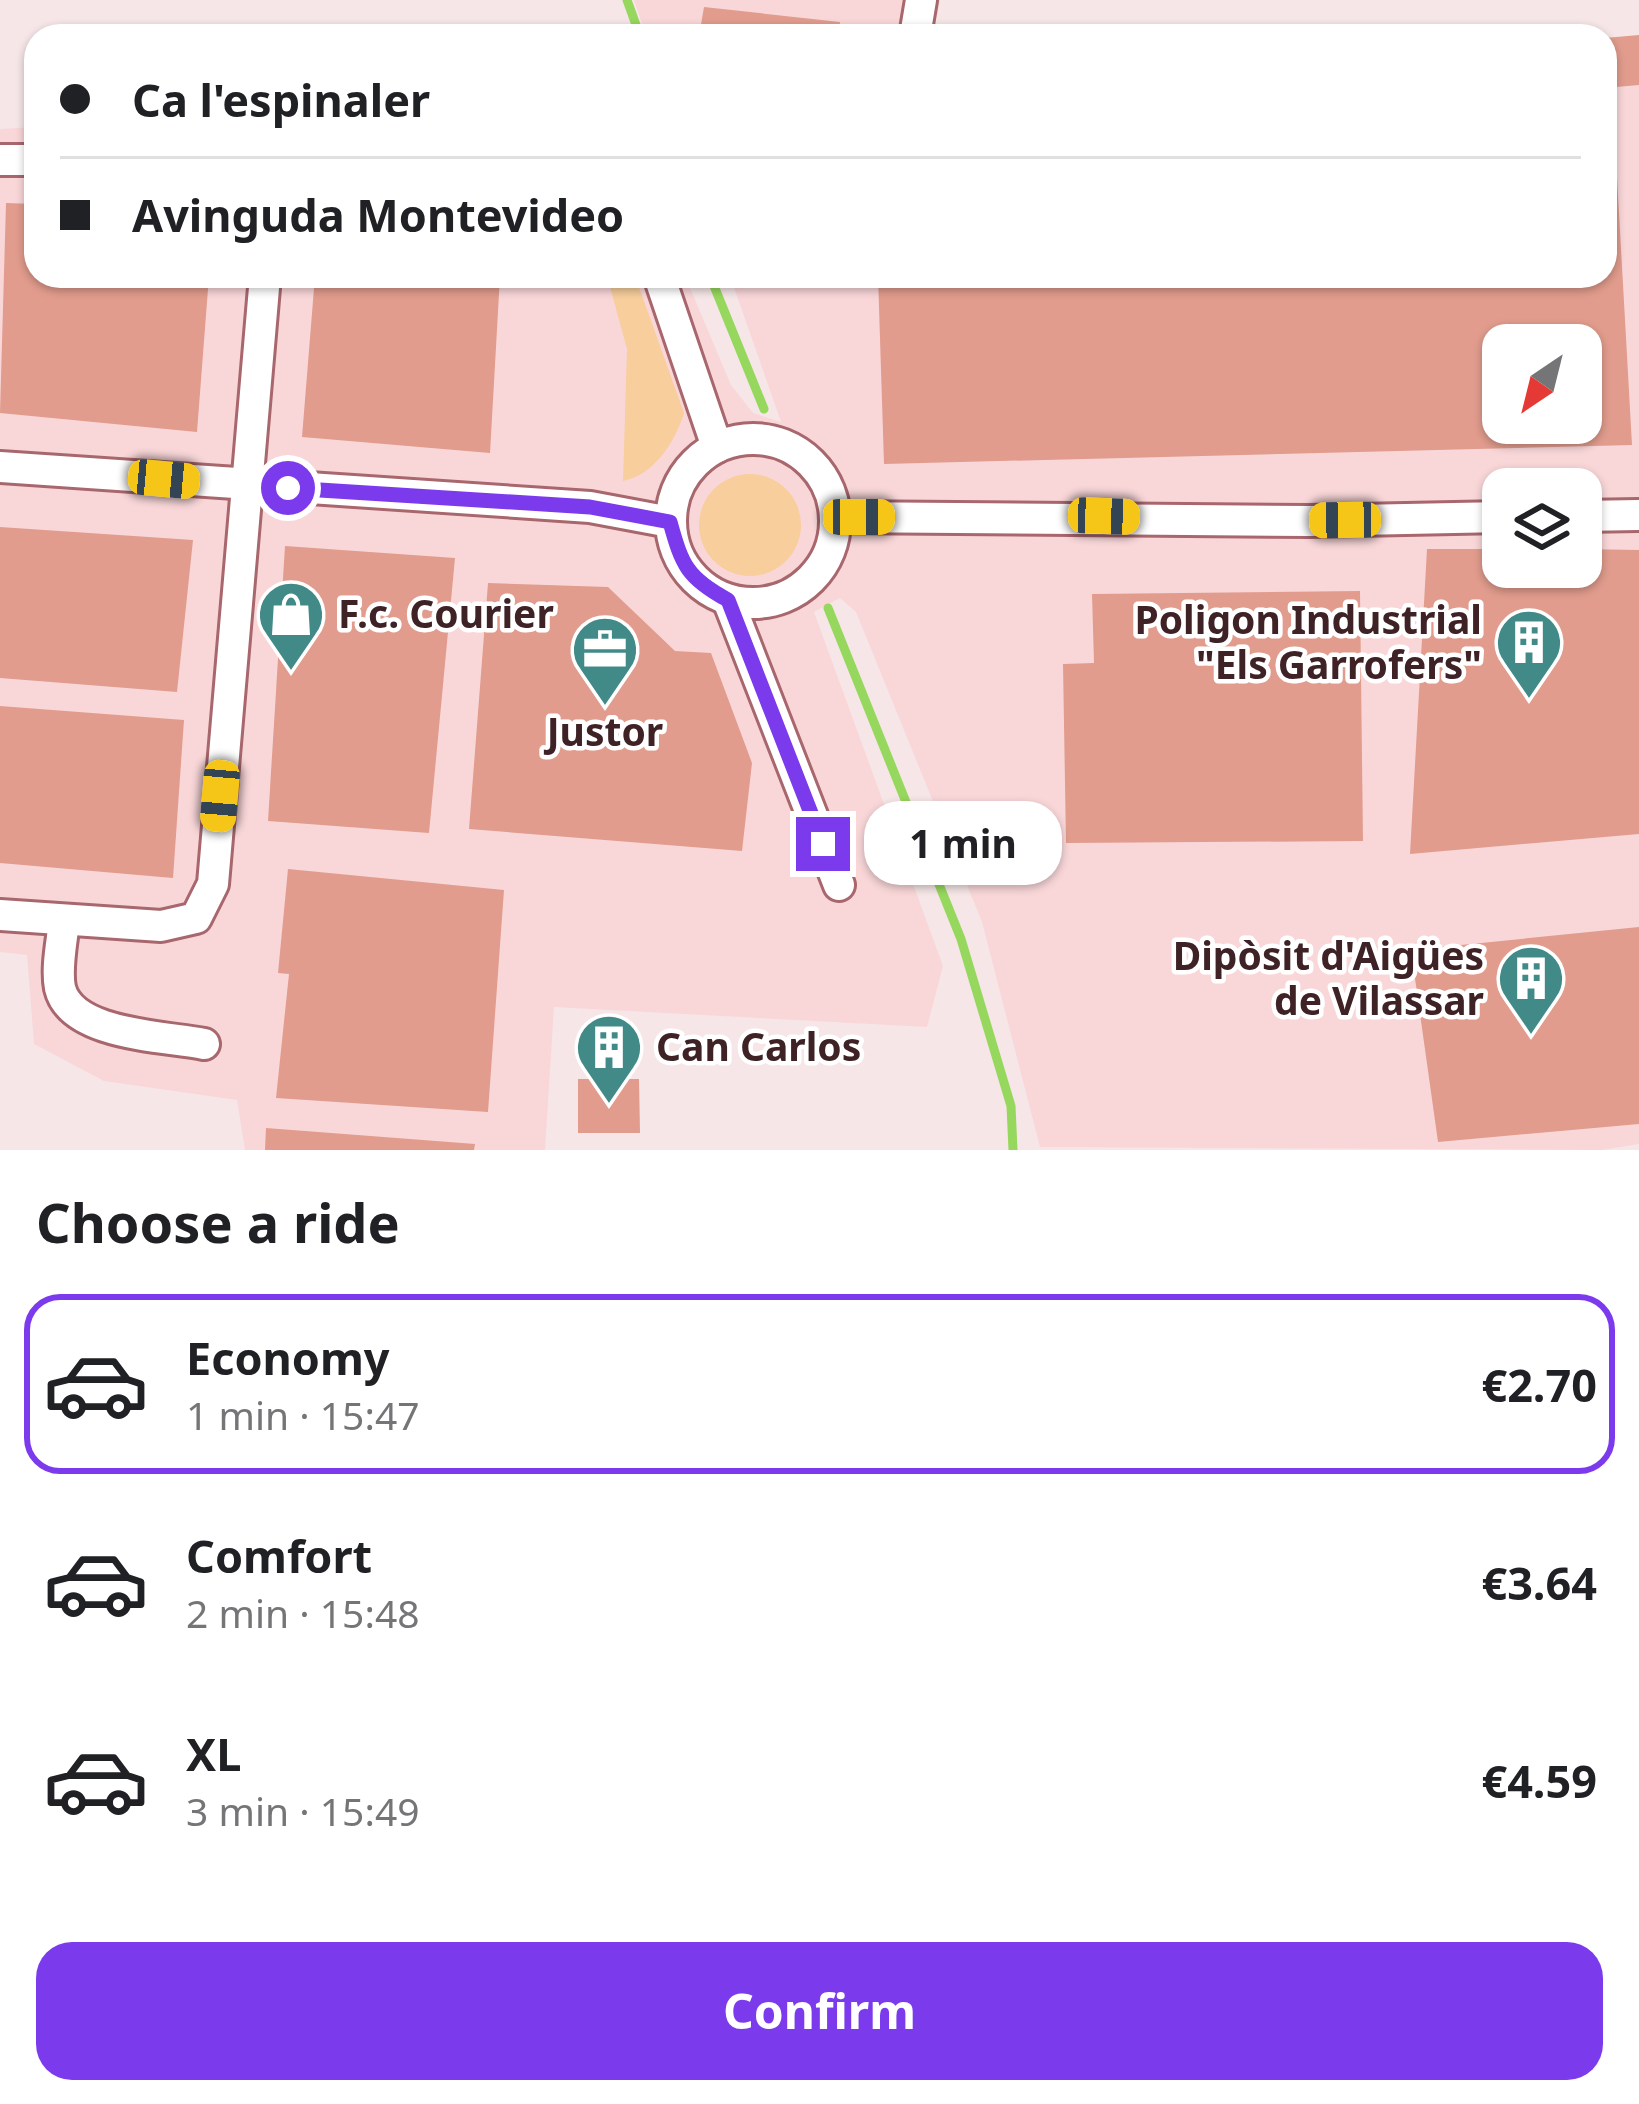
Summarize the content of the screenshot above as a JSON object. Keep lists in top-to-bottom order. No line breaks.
{"places":{"shop":["F.c. Courier"],"building":["Poligon Industrial \"Els Garrofers\"","Dipòsit d'Aigües de Vilassar","Can Carlos"],"office":["Justor"]},"north":"bottom left","page":{"banner":["Ca l'espinaler","Avinguda Montevideo"],"bubble":"1 min","heading":"Choose a ride","list":[{"name":"Economy","note":"1 min · 15:47","value":"€2.70"},{"name":"Comfort","note":"2 min · 15:48","value":"€3.64"},{"name":"XL","note":"3 min · 15:49","value":"€4.59"}],"buttons":"Confirm"}}
